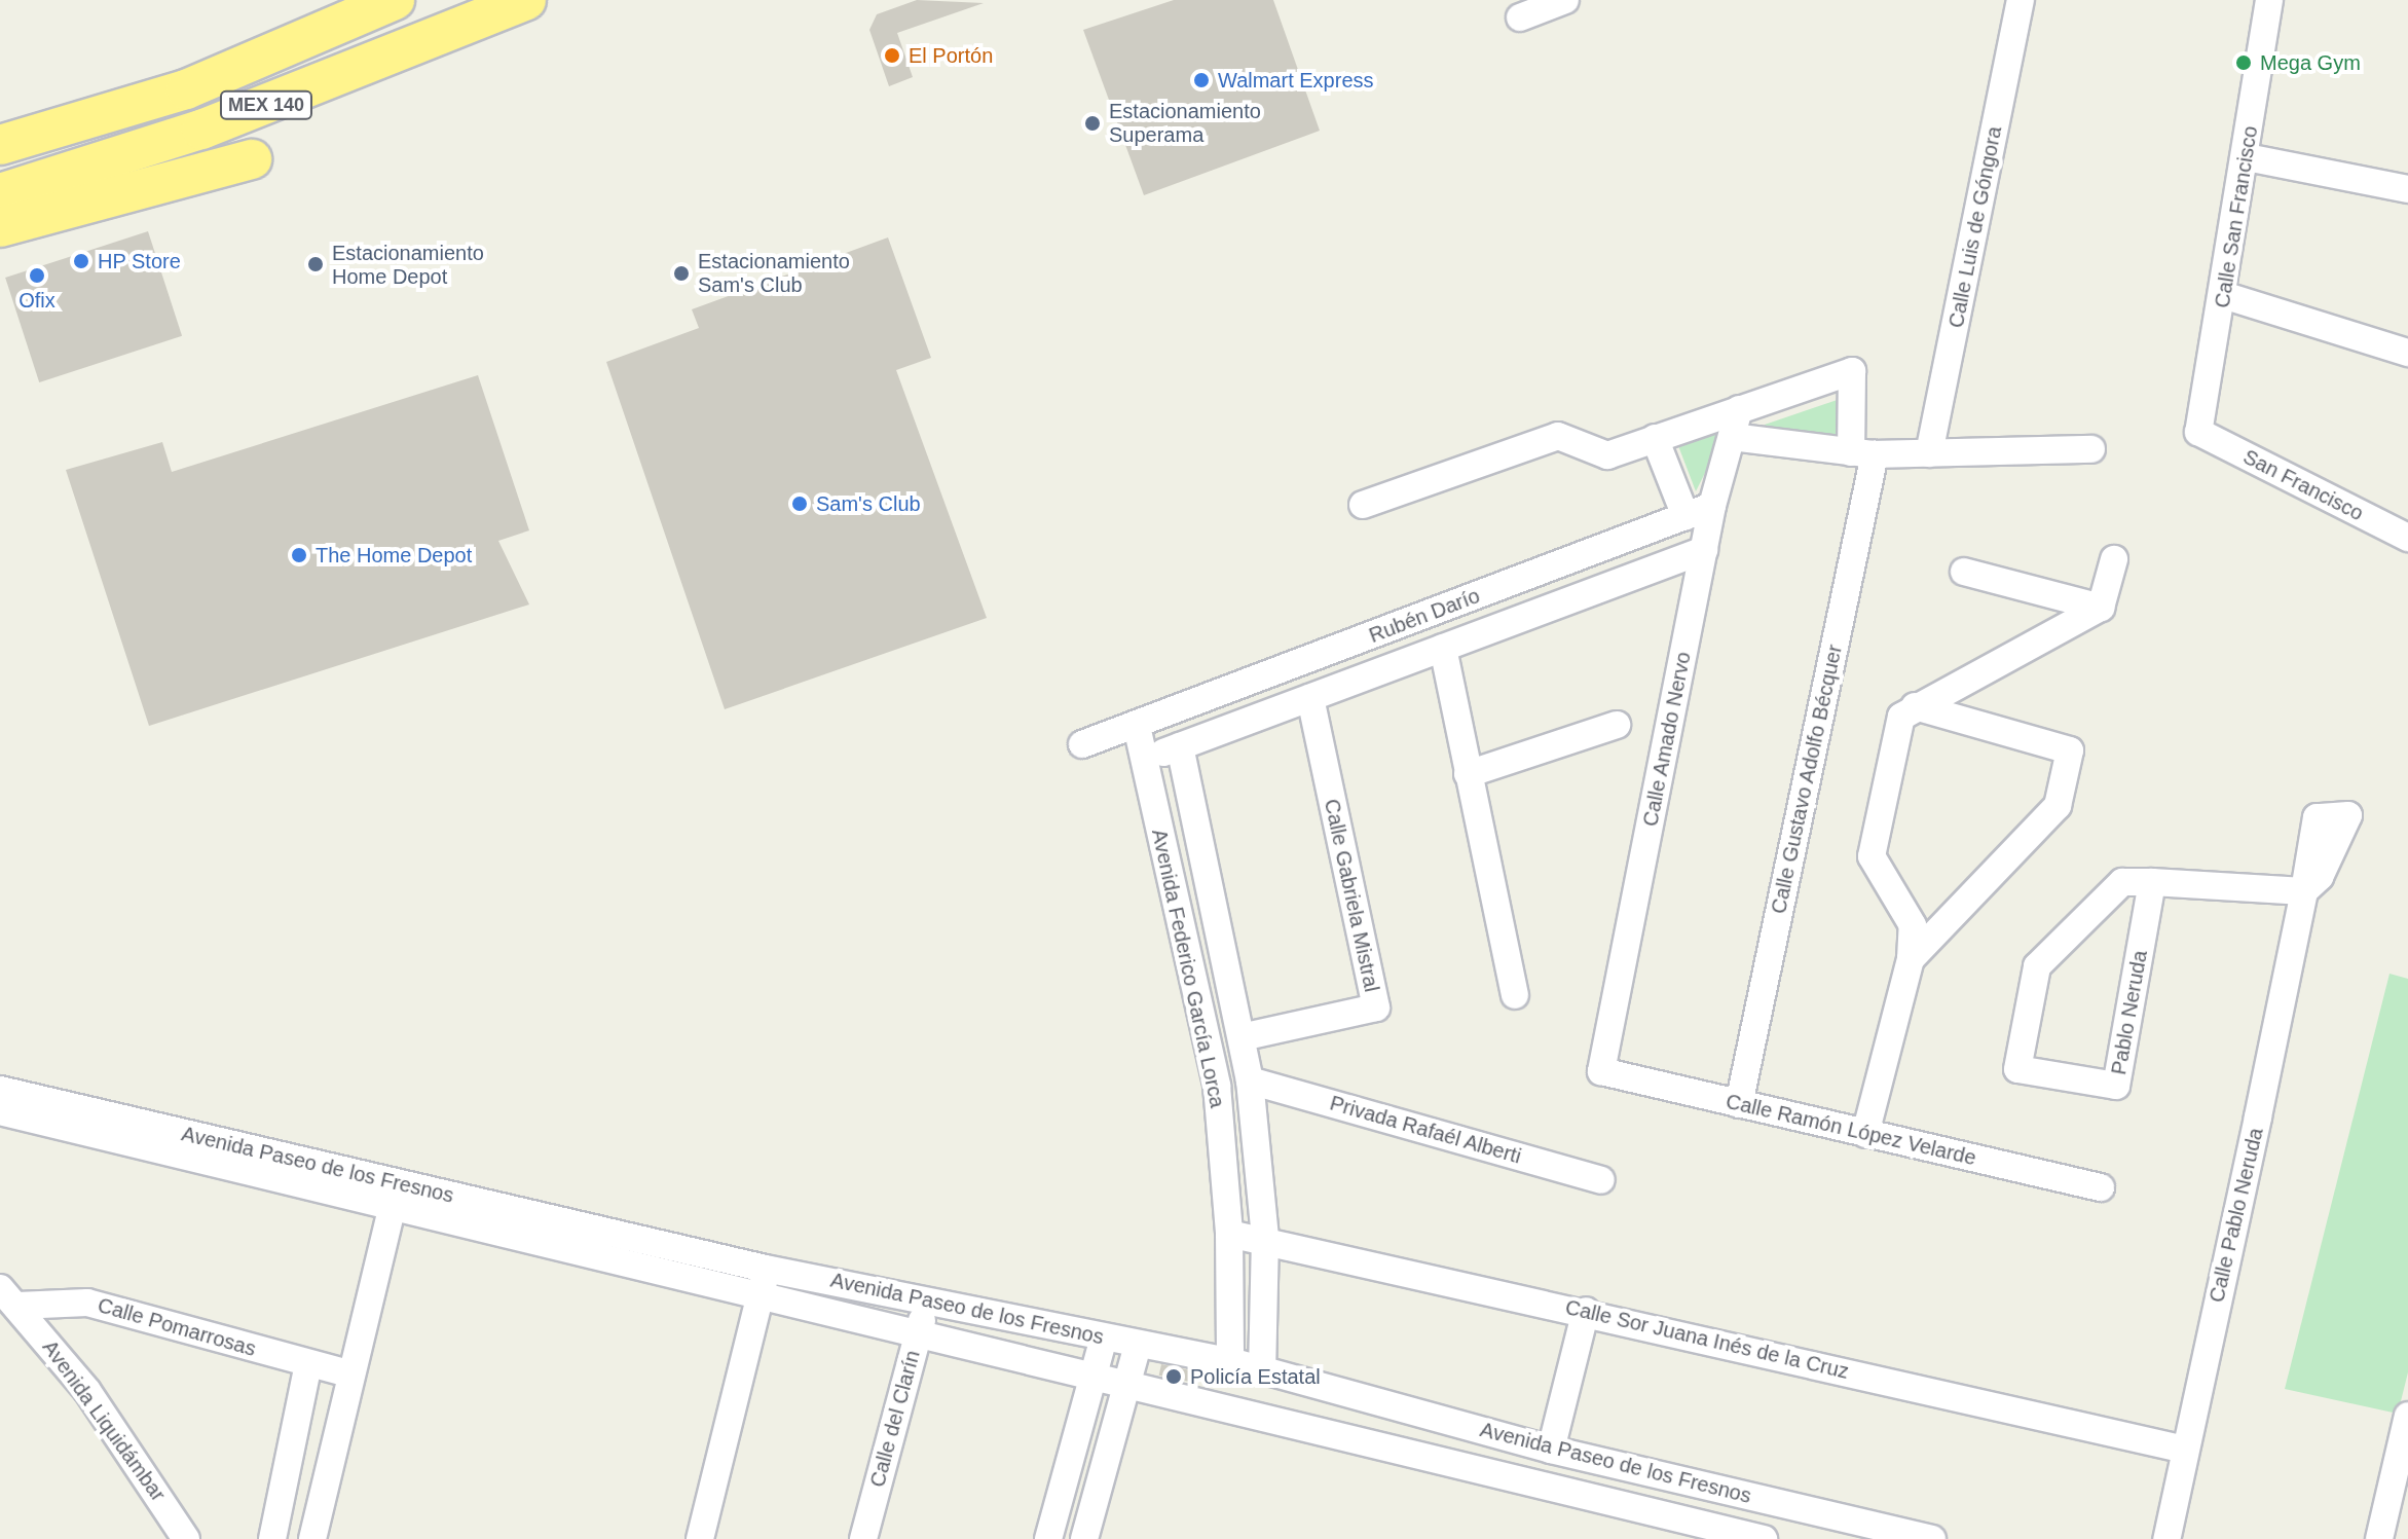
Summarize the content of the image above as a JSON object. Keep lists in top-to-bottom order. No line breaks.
{"streets":{"highway":["MEX 140"],"street":["Calle San Francisco","Calle Luis de Góngora","San Francisco","Rubén Darío","Calle Amado Nervo","Calle Gustavo Adolfo Bécquer","Calle Gabriela Mistral","Avenida Federico García Lorca","Pablo Neruda","Privada Rafaél Alberti","Calle Ramón López Velarde","Avenida Paseo de los Fresnos","Calle Pablo Neruda","Calle Pomarrosas","Calle Sor Juana Inés de la Cruz","Calle del Clarín","Avenida Liquidámbar"]},"crossings":[["Calle San Francisco","San Francisco"],["Rubén Darío","Calle Amado Nervo"],["Rubén Darío","Calle Gabriela Mistral"],["Rubén Darío","Avenida Federico García Lorca"],["Calle Amado Nervo","Calle Ramón López Velarde"],["Calle Gustavo Adolfo Bécquer","Calle Ramón López Velarde"],["Calle Gabriela Mistral","Avenida Federico García Lorca"],["Avenida Federico García Lorca","Privada Rafaél Alberti"],["Avenida Federico García Lorca","Avenida Paseo de los Fresnos"],["Avenida Federico García Lorca","Calle Sor Juana Inés de la Cruz"],["Pablo Neruda","Calle Pablo Neruda"],["Avenida Paseo de los Fresnos","Calle del Clarín"],["Calle Pablo Neruda","Calle Sor Juana Inés de la Cruz"],["Calle Pomarrosas","Avenida Liquidámbar"]],"places":["El Portón","Mega Gym","Walmart Express","Estacionamiento Superama","HP Store","Estacionamiento Home Depot","Estacionamiento Sam's Club","Ofix","Sam's Club","The Home Depot","Policía Estatal"]}
